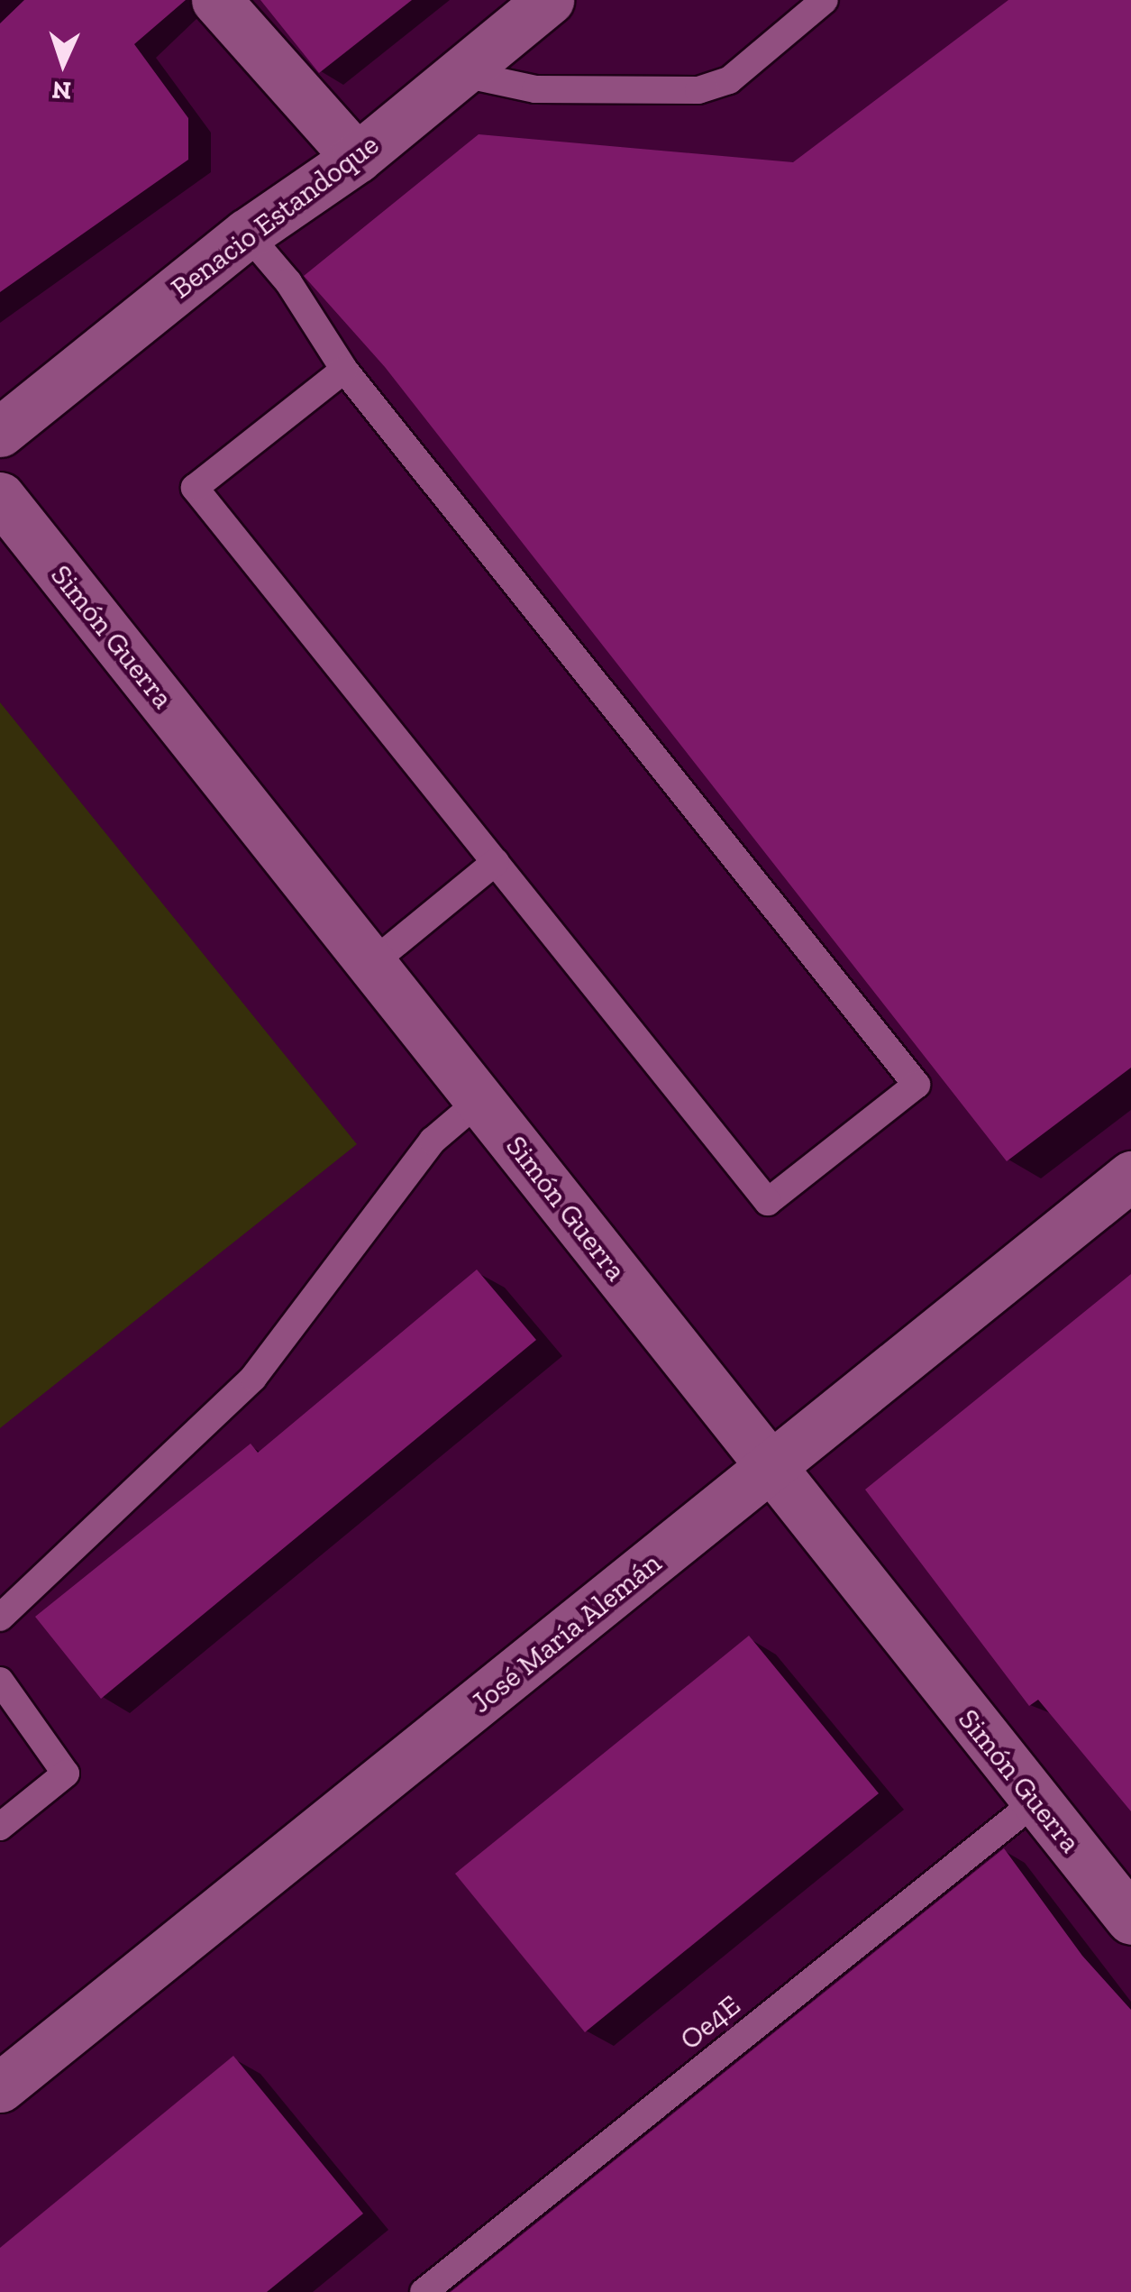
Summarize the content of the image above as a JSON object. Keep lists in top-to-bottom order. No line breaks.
{"streets":{"street":["Benacio Estandoque","Simón Guerra","José María Alemán"],"lane":["Oe4E"]},"crossings":[["Simón Guerra","José María Alemán"],["Simón Guerra","Oe4E"]],"north":"bottom"}
